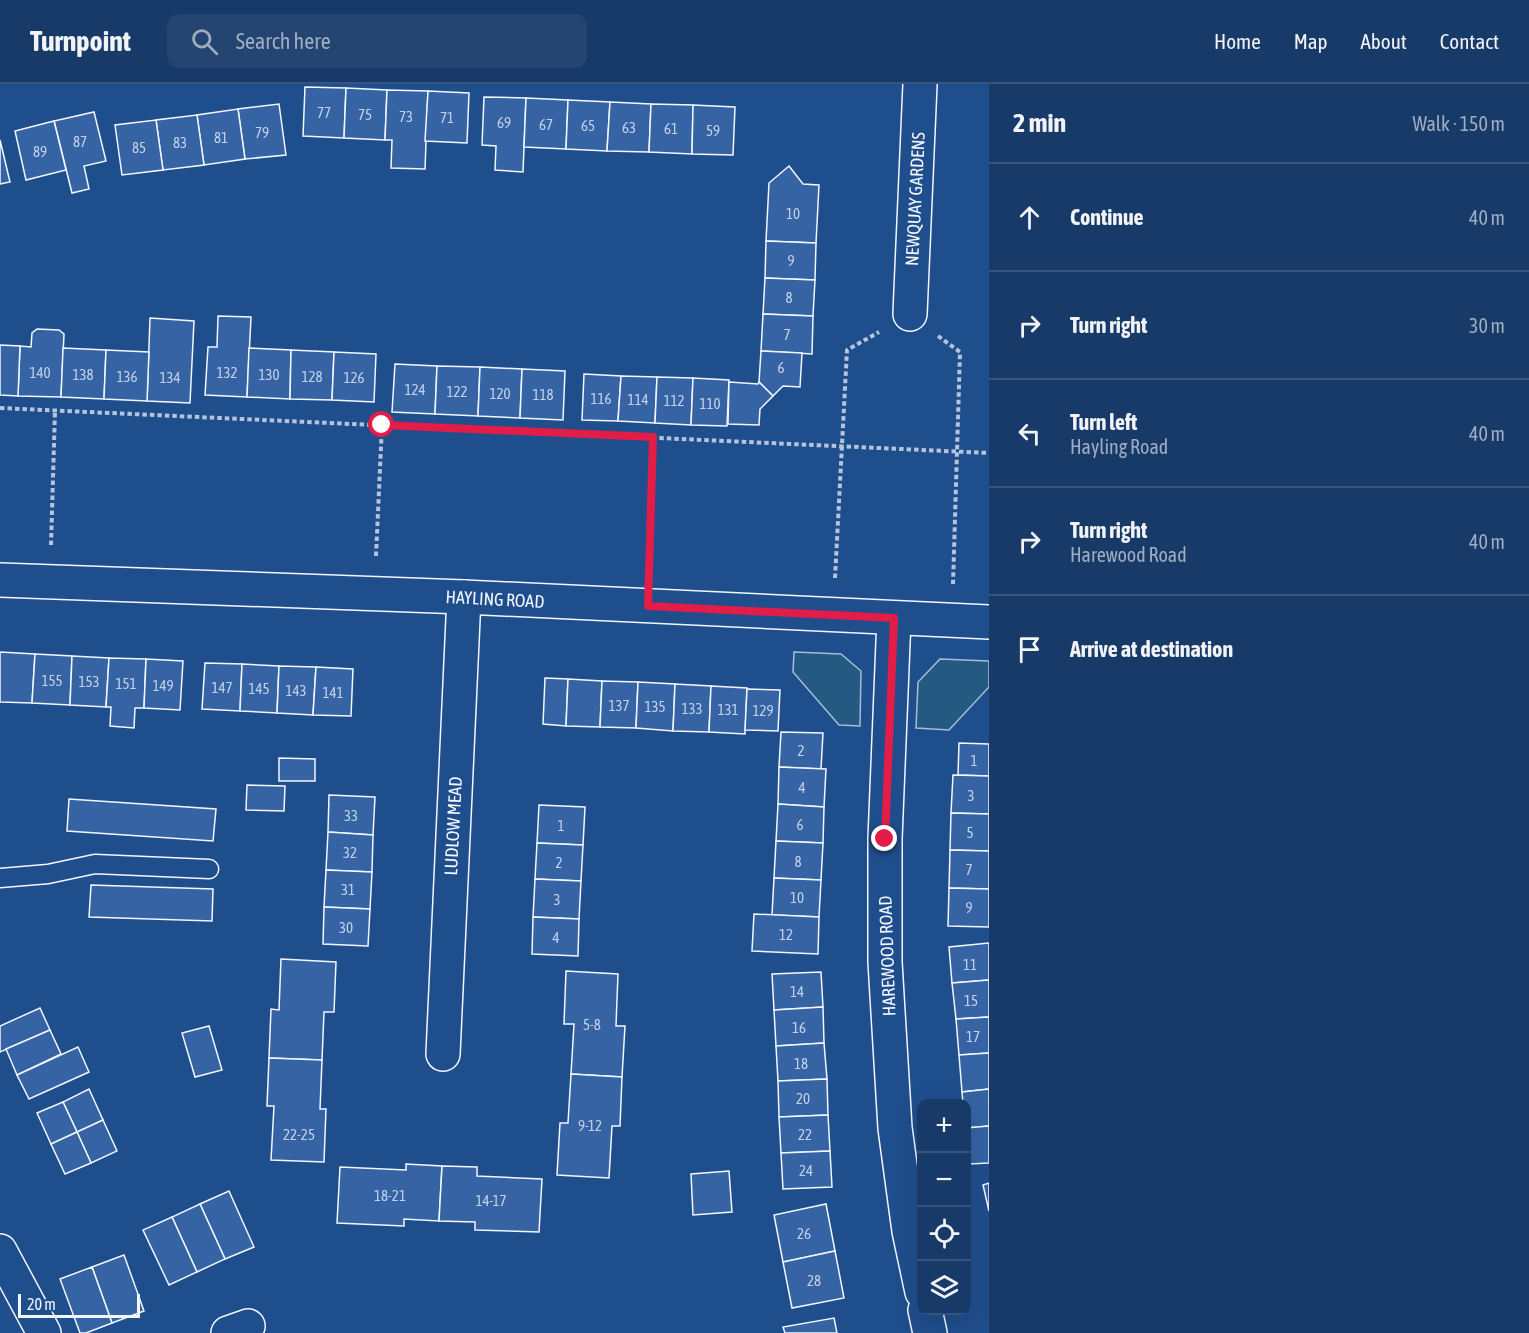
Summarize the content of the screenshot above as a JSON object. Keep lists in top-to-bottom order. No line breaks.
{"streets":{"street":["NEWQUAY GARDENS","HAYLING ROAD","LUDLOW MEAD","HAREWOOD ROAD"]},"crossings":[["HAYLING ROAD","LUDLOW MEAD"],["HAYLING ROAD","HAREWOOD ROAD"]],"house_numbers":["77","75","73","71","69","67","65","63","61","59","79","81","87","83","85","89","10","9","8","7","6","140","132","138","130","136","128","134","126","124","122","120","118","116","114","112","110","155","153","151","149","147","145","143","141","137","135","133","131","129","2","1","4","3","33","6","1","5","32","8","2","7","31","10","3","9","30","12","4","11","14","15","5-8","16","17","18","20","9-12","22-25","22","24","18-21","14-17","26","28"],"scale_bar":"20 m","page":{"header":"Turnpoint","search":"Search here","nav":["Home","Map","About","Contact"],"heading":["2 min","Walk · 150 m"],"list":[["Continue","40 m"],["Turn right","30 m"],["Turn left","Hayling Road","40 m"],["Turn right","Harewood Road","40 m"],"Arrive at destination"],"map_buttons":["+","−"],"scale":"20 m"}}
